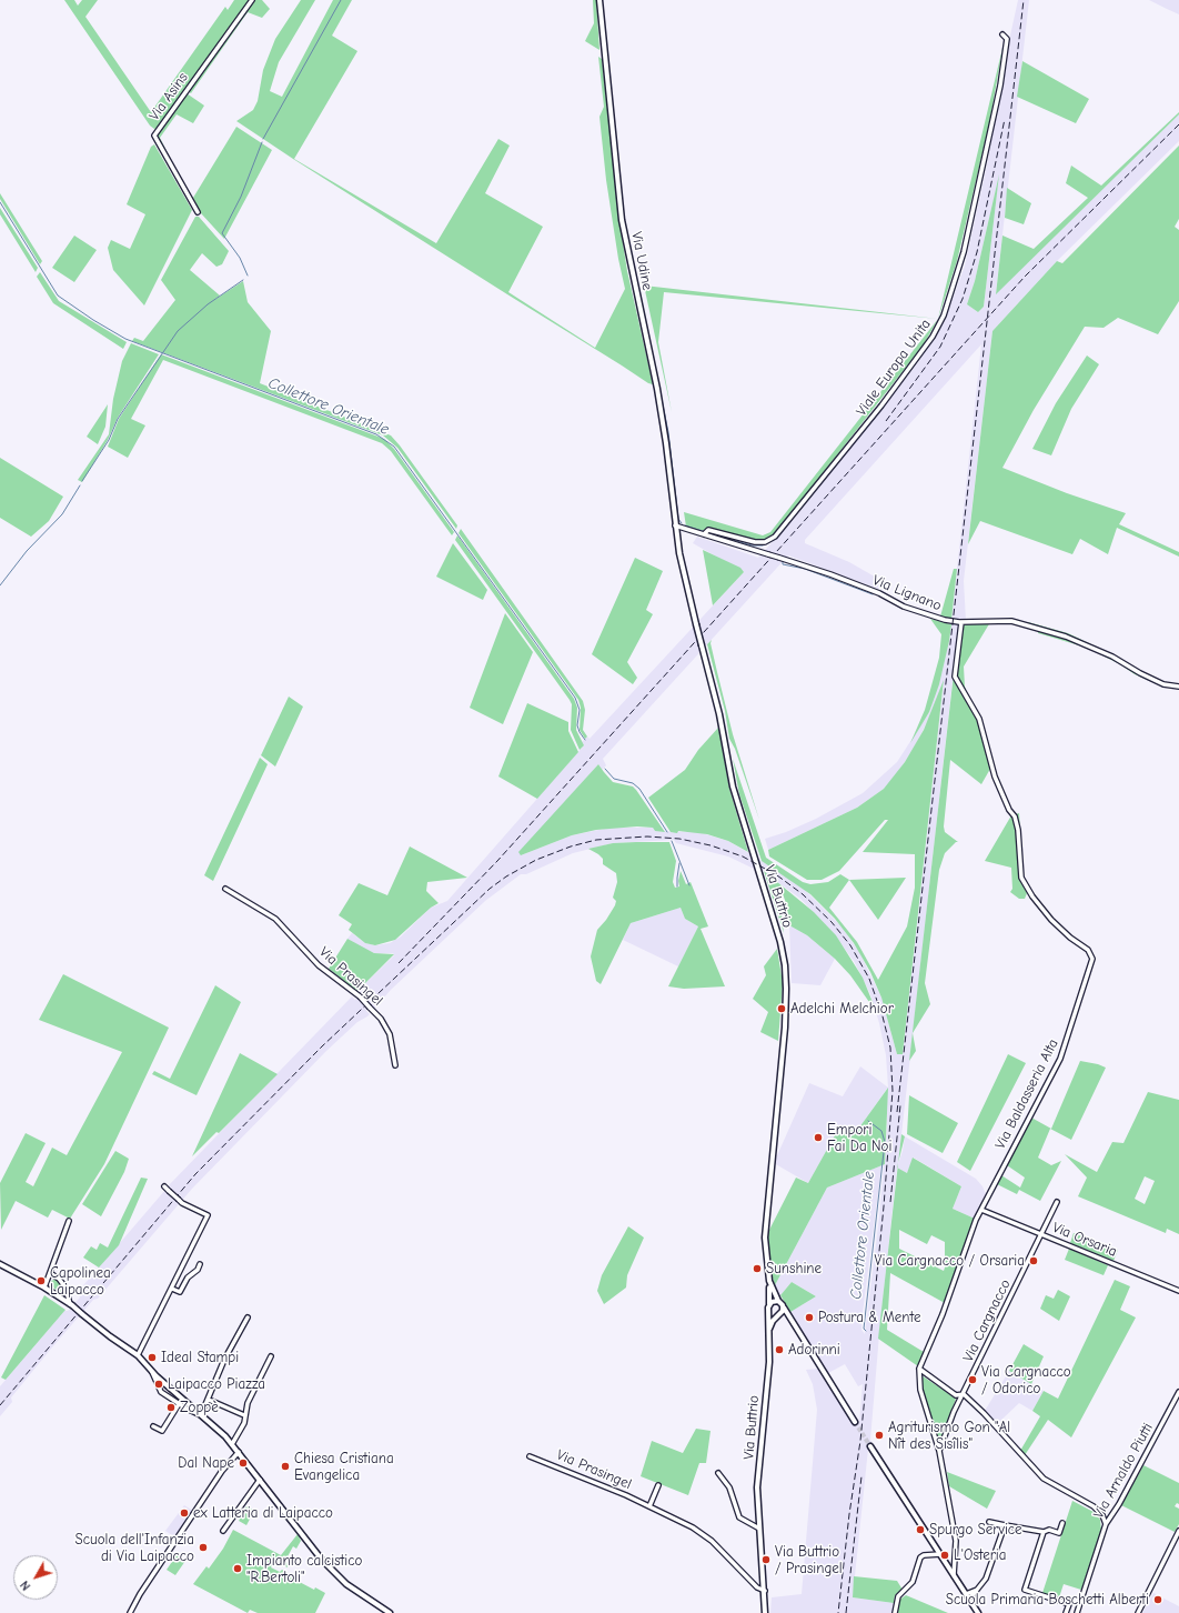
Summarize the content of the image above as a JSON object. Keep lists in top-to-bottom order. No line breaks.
{"streets":{"street":["Via Asins","Via Udine","Viale Europa Unita","Via Lignano","Via Buttrio","Via Prasingel","Via Baldasseria Alta","Via Orsaria","Via Cargnacco","Via Arnaldo Piutti"]},"crossings":[["Via Udine","Via Lignano"],["Via Udine","Via Buttrio"],["Viale Europa Unita","Via Lignano"],["Via Lignano","Via Buttrio"],["Via Lignano","Via Baldasseria Alta"],["Via Buttrio","Via Prasingel"],["Via Baldasseria Alta","Via Orsaria"],["Via Baldasseria Alta","Via Cargnacco"],["Via Orsaria","Via Cargnacco"]],"water":["Collettore Orientale"],"places":["Adelchi Melchior","Empori Fai Da Noi","Via Cargnacco / Orsaria","Sunshine","Capolinea Laipacco","Postura & Mente","Adorinni","Ideal Stampi","Via Cargnacco / Odorico","Laipacco Piazza","Zoppè","Agriturismo Gon \"Al Nît des Sisîlis\"","Dal Nape","Chiesa Cristiana Evangelica","ex Latteria di Laipacco","Spurgo Service","Scuola dell'Infanzia di Via Laipacco","L'Osteria","Via Buttrio / Prasingel","Impianto calcistico \"R.Bertoli\"","Scuola Primaria Boschetti Alberti"],"north":"bottom left"}
